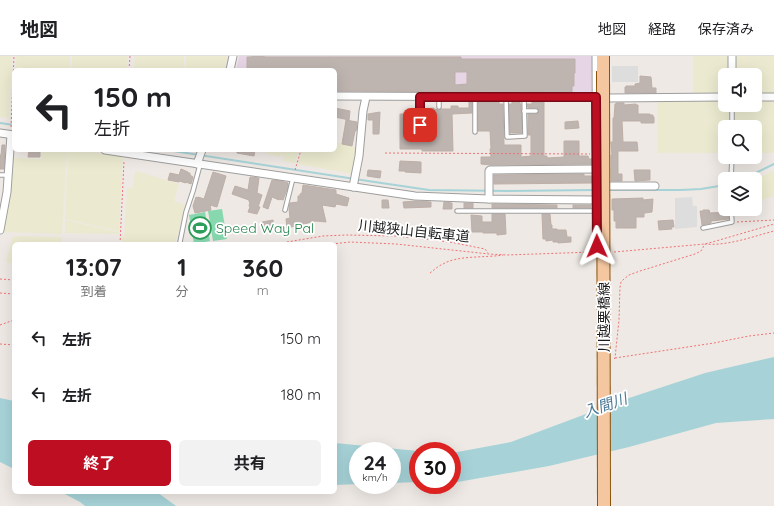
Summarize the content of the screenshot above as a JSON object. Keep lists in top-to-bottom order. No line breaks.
{"streets":{"main road":["川越栗橋線"],"path":["川越狭山自転車道"]},"water":["入間川"],"places":{"sports":["Speed Way Pal"]},"page":{"header":"地図","nav":["地図","経路","保存済み"],"turn":["150 m","左折"],"eta":["13:07","到着","1","分","360","m"],"list":[{"name":"左折","value":"150 m"},{"name":"左折","value":"180 m"}],"buttons":["終了","共有"],"speed":"24 km/h","limit":"30"}}
